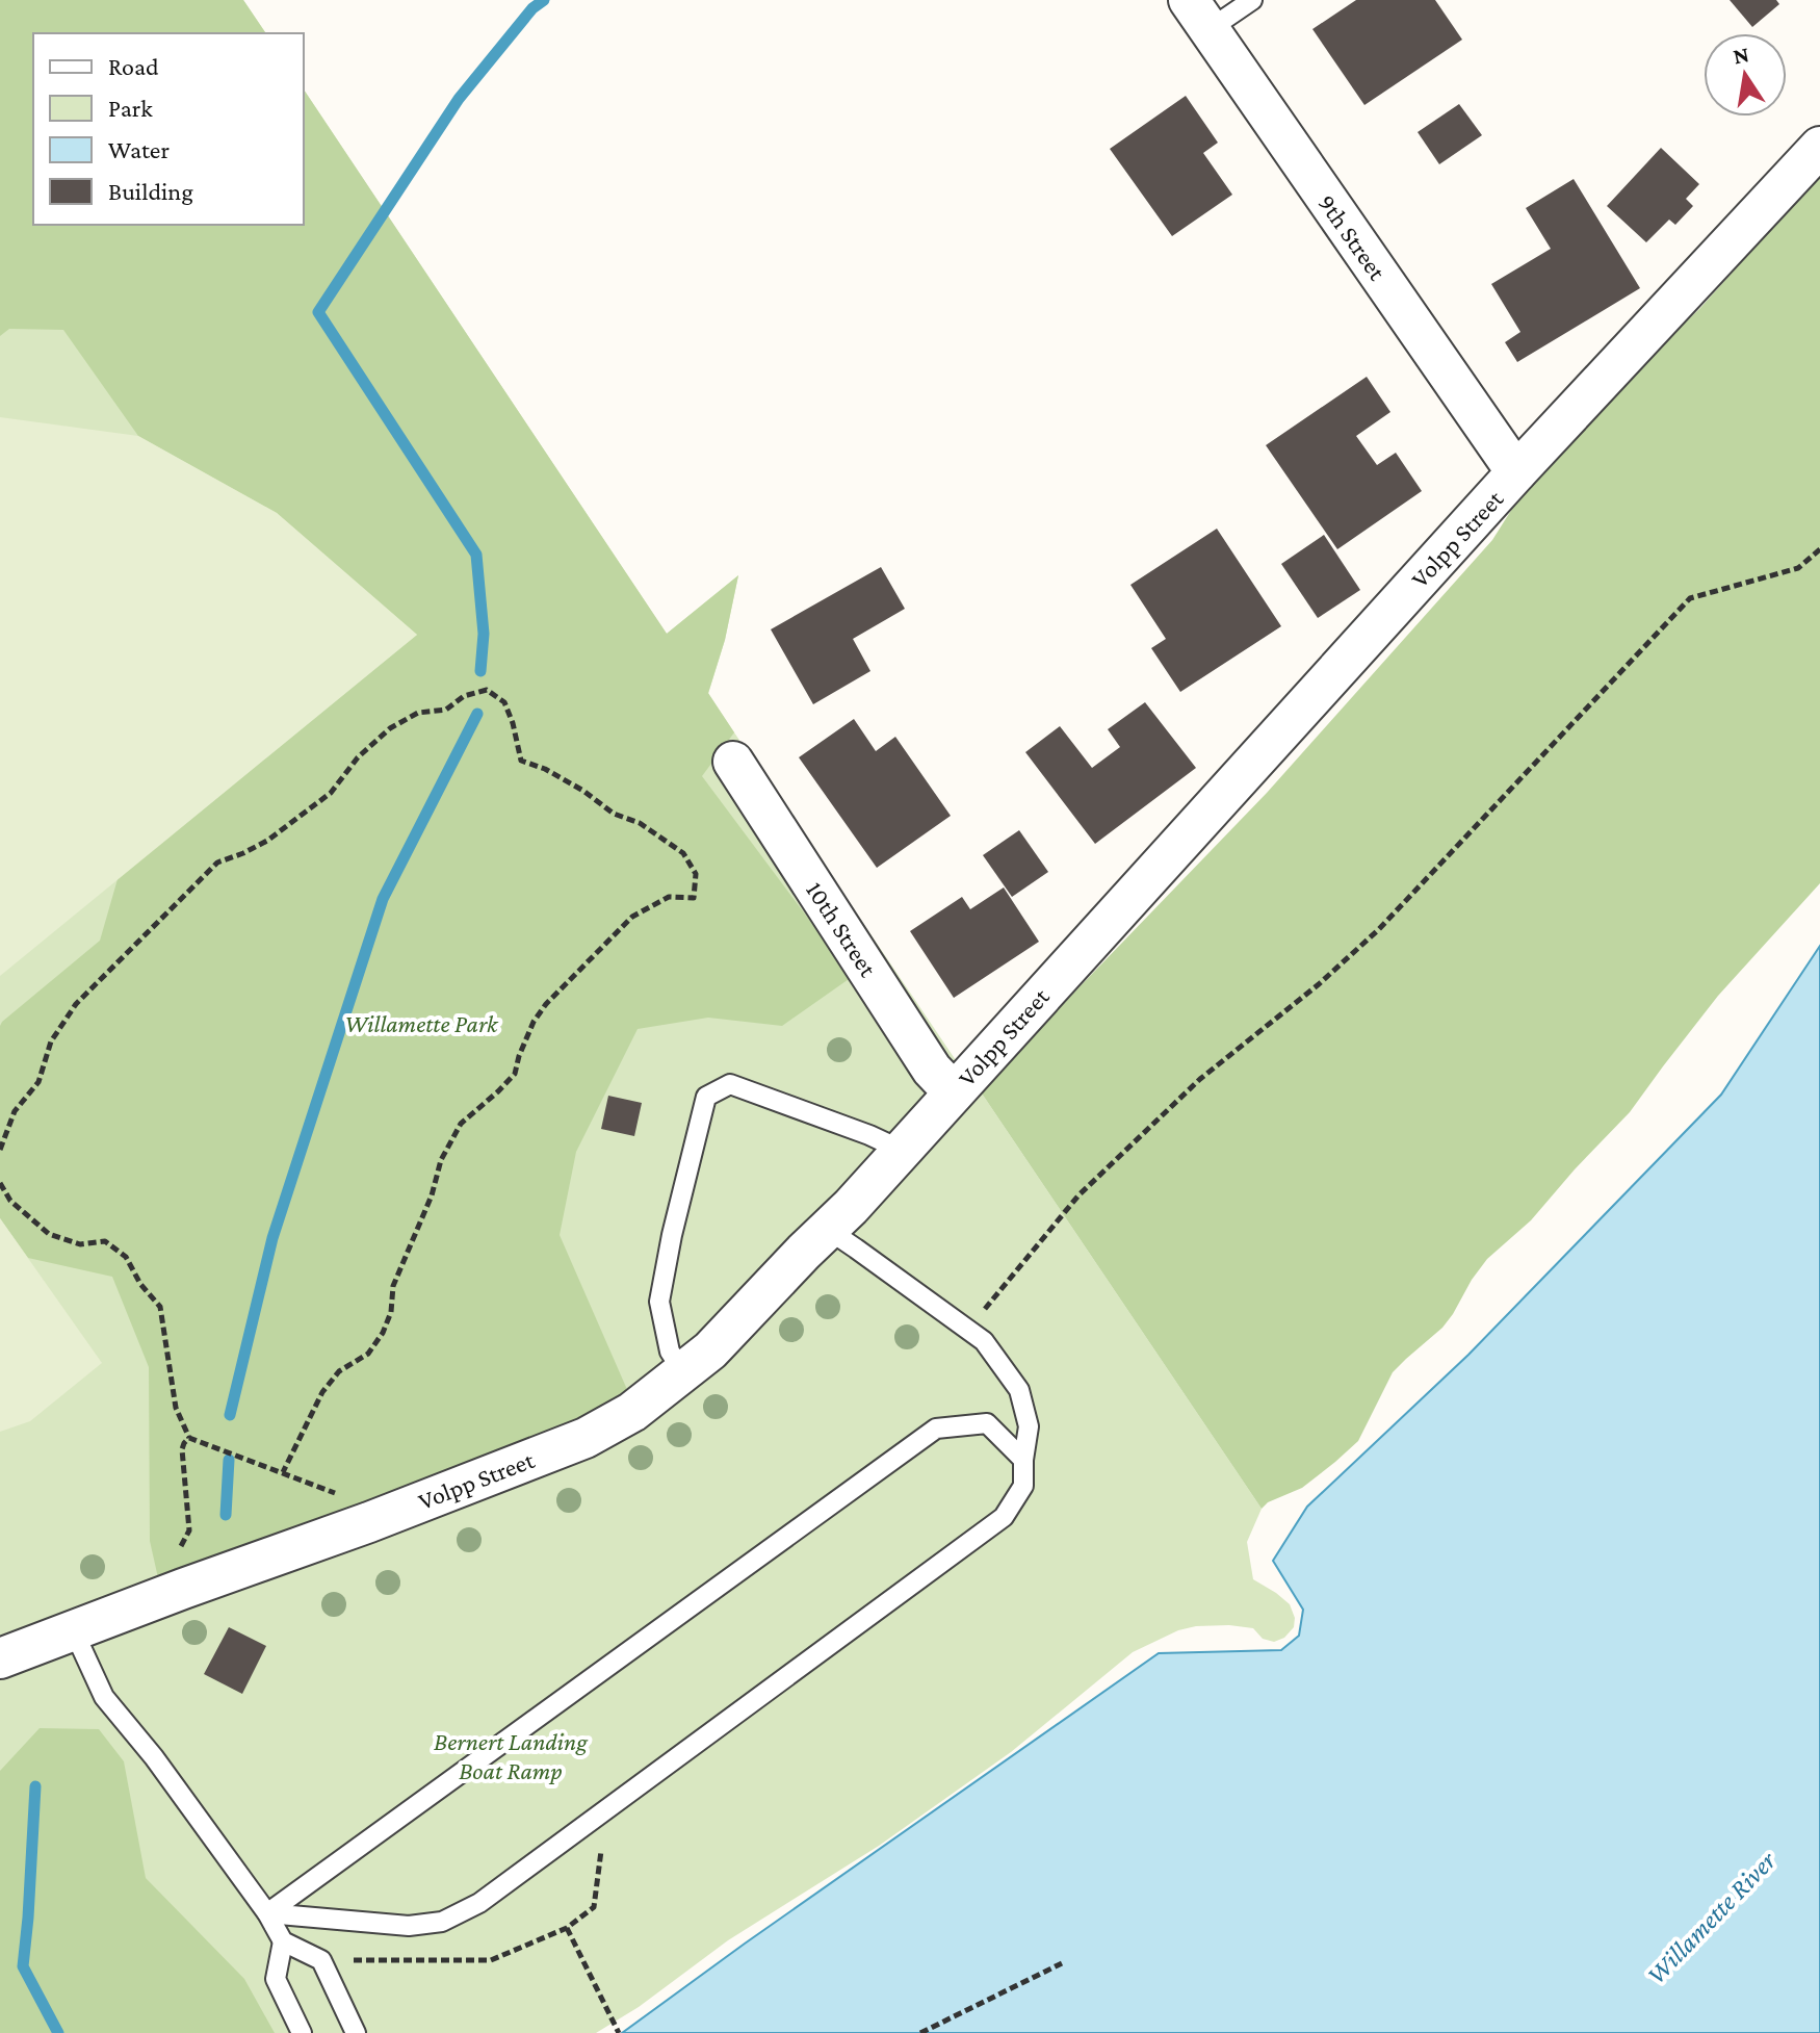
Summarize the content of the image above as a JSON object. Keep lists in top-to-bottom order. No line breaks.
{"streets":{"street":["9th Street","Volpp Street","10th Street"]},"crossings":[["9th Street","Volpp Street"],["Volpp Street","10th Street"]],"water":["Willamette River"],"parks":["Willamette Park","Bernert Landing Boat Ramp"],"legend":["Road","Park","Water","Building"],"north":"top"}
